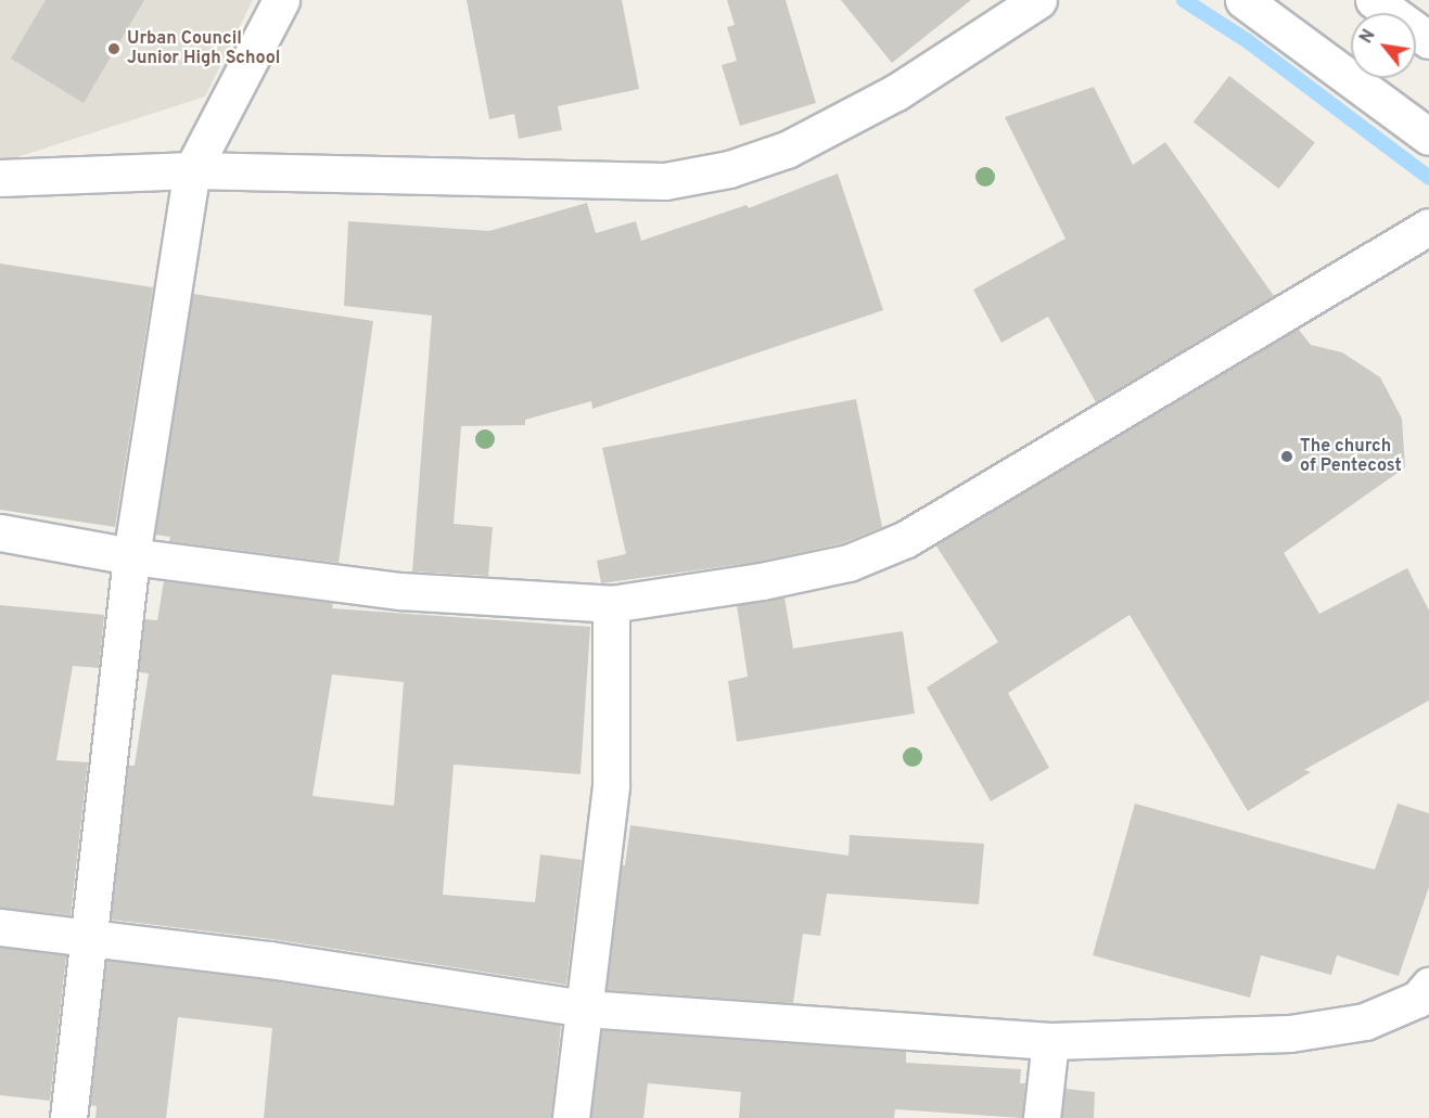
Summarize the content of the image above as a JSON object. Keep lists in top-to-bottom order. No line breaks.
{"places":["Urban Council Junior High School","The church of Pentecost"],"north":"top left"}
